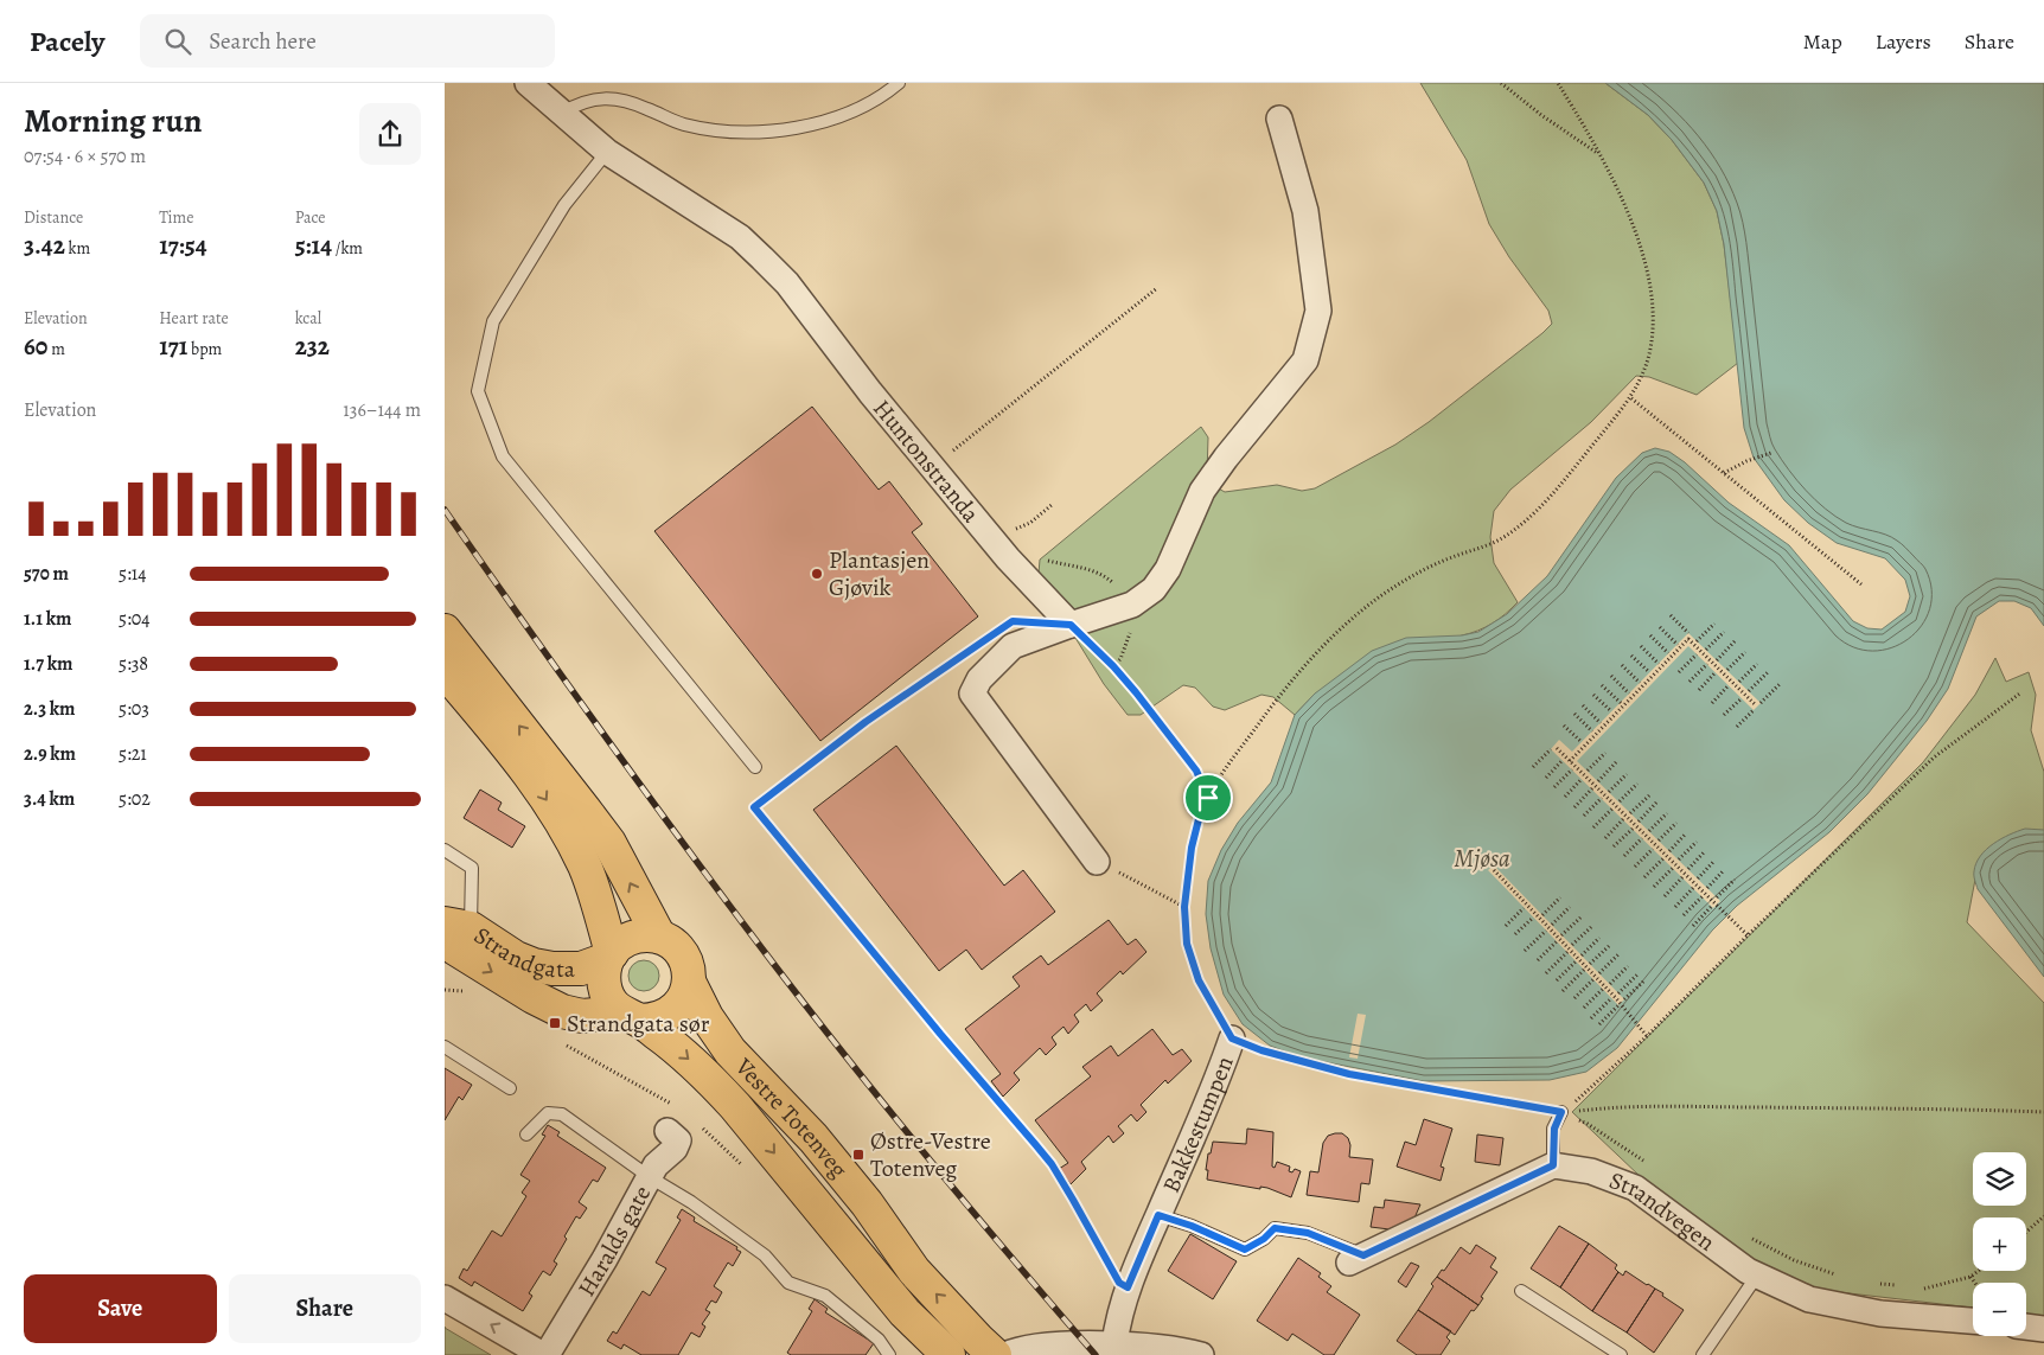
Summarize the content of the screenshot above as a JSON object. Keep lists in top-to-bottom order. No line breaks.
{"streets":{"main road":["Strandgata","Vestre Totenveg"],"street":["Huntonstranda","Bakkestumpen","Strandvegen","Haralds gate"]},"crossings":[["Strandgata","Vestre Totenveg"]],"water":["Mjøsa"],"places":{"other":["Plantasjen Gjøvik"],"transit":["Strandgata sør","Østre-Vestre Totenveg"]},"page":{"header":"Pacely","search":"Search here","nav":["Map","Layers","Share"],"heading":["Morning run","07:54 · 6 × 570 m"],"stats":[["Distance","3.42 km"],["Time","17:54"],["Pace","5:14 /km"],["Elevation","60 m"],["Heart rate","171 bpm"],["kcal","232"]],"chart":["Elevation","136–144 m"],"list":[{"name":"570 m","note":"5:14"},{"name":"1.1 km","note":"5:04"},{"name":"1.7 km","note":"5:38"},{"name":"2.3 km","note":"5:03"},{"name":"2.9 km","note":"5:21"},{"name":"3.4 km","note":"5:02"}],"map_buttons":["+","−"],"buttons":["Save","Share"]}}
